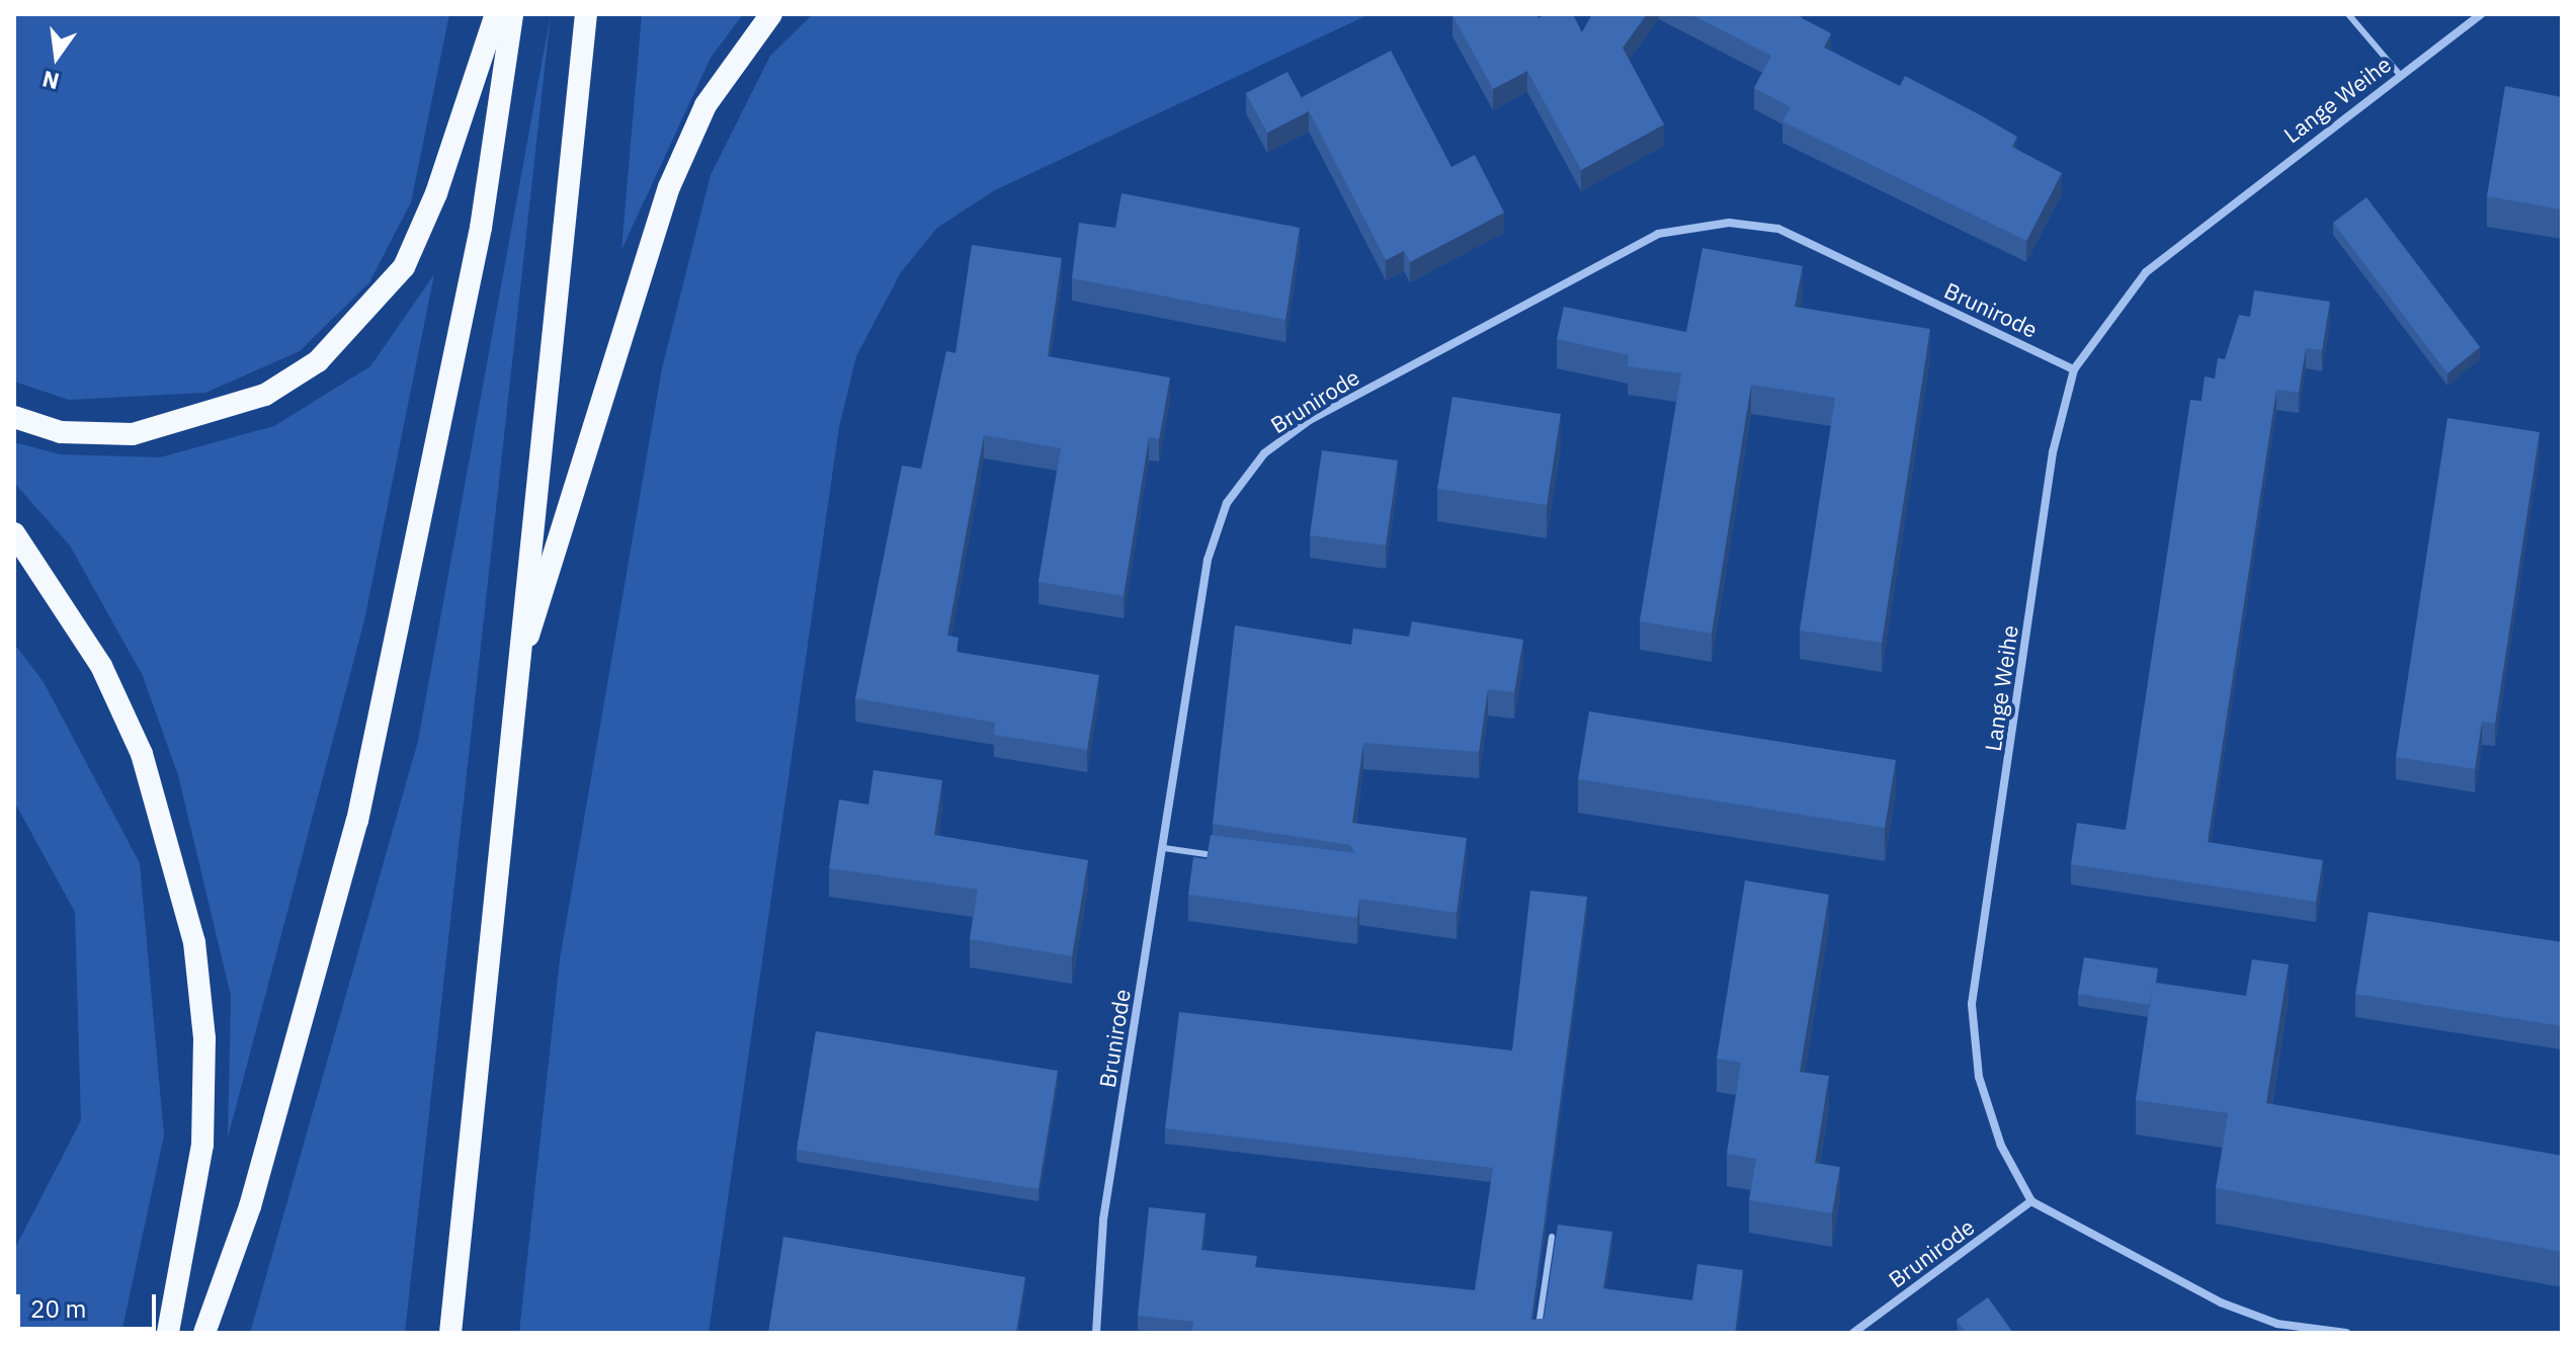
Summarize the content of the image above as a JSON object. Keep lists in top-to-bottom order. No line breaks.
{"streets":{"street":["Lange Weihe","Brunirode"]},"crossings":[["Lange Weihe","Brunirode"]],"scale_bar":"20 m","north":"bottom"}
